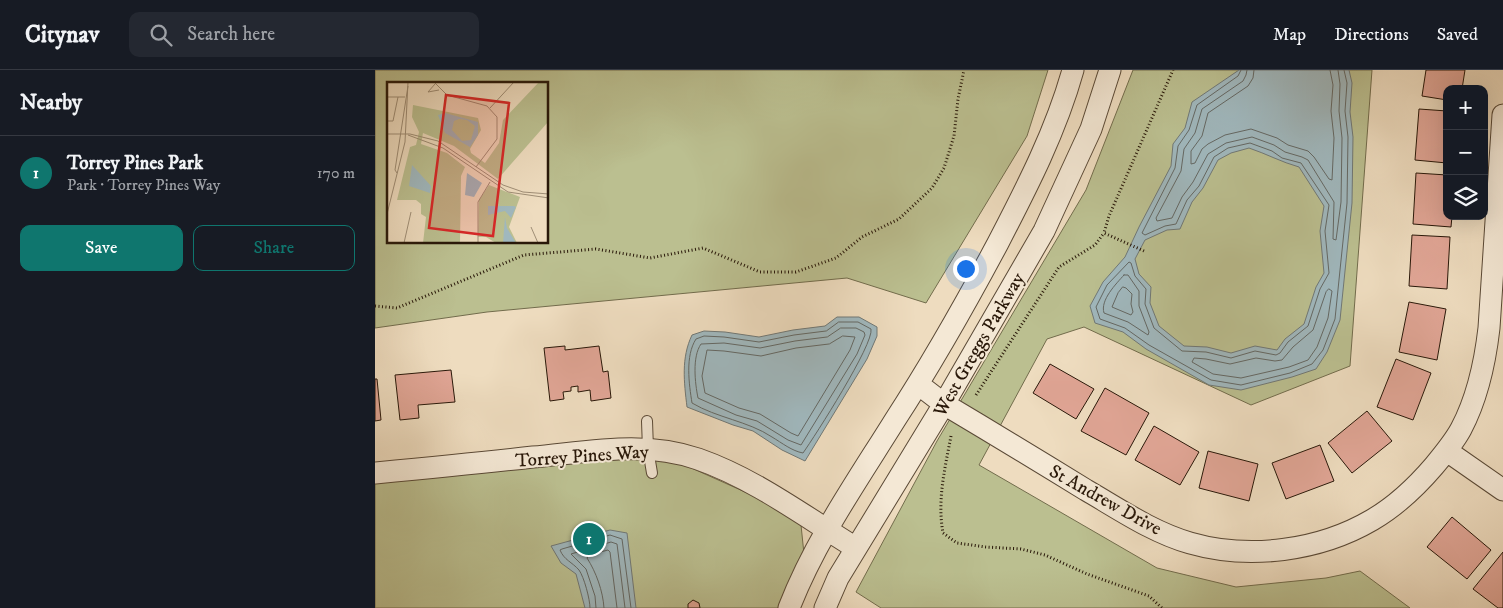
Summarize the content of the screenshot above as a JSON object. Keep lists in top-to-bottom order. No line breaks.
{"streets":{"street":["West Greggs Parkway","Torrey Pines Way","St Andrew Drive"]},"crossings":[["West Greggs Parkway","Torrey Pines Way"],["West Greggs Parkway","St Andrew Drive"]],"page":{"header":"Citynav","search":"Search here","nav":["Map","Directions","Saved"],"heading":"Nearby","map_buttons":["+","−"],"list":[{"mark":"1","name":"Torrey Pines Park","note":"Park · Torrey Pines Way","value":"170 m"}],"buttons":["Save","Share"],"pins":"1"}}
